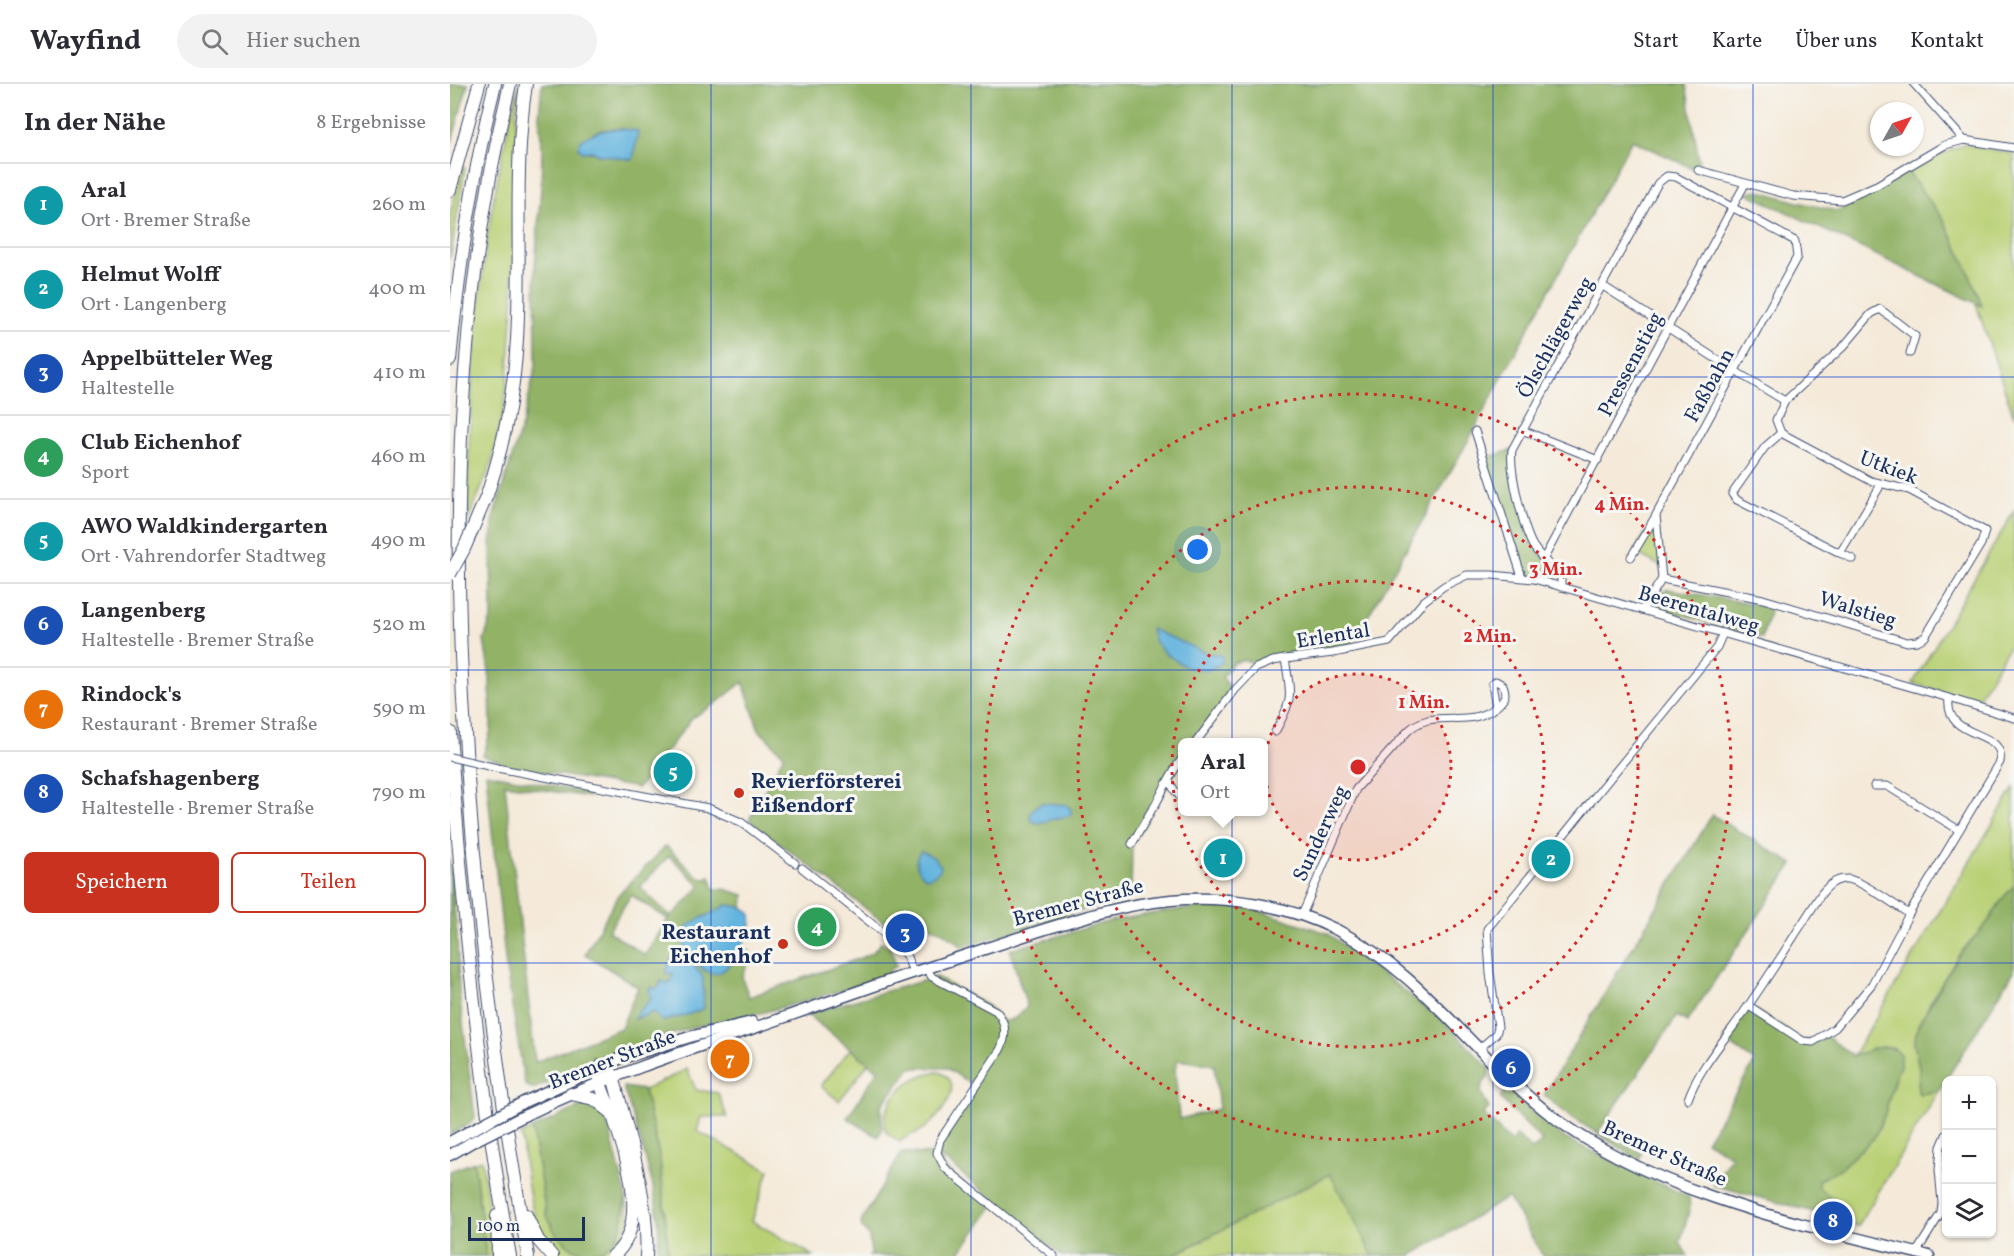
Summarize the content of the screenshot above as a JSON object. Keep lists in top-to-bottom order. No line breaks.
{"streets":{"main road":["Bremer Straße"],"street":["Ölschlägerweg","Pressenstieg","Faßbahn","Utkiek","Beerentalweg","Walstieg","Erlental","Sunderweg"]},"crossings":[["Ölschlägerweg","Pressenstieg"],["Ölschlägerweg","Faßbahn"],["Ölschlägerweg","Beerentalweg"],["Pressenstieg","Faßbahn"],["Utkiek","Walstieg"],["Beerentalweg","Erlental"],["Sunderweg","Bremer Straße"]],"places":["Revierförsterei Eißendorf","Restaurant Eichenhof"],"scale_bar":"100 m","north":"top right","page":{"header":"Wayfind","search":"Hier suchen","nav":["Start","Karte","Über uns","Kontakt"],"heading":["In der Nähe","8 Ergebnisse"],"list":[{"mark":"1","name":"Aral","note":"Ort · Bremer Straße","value":"260 m"},{"mark":"2","name":"Helmut Wolff","note":"Ort · Langenberg","value":"400 m"},{"mark":"3","name":"Appelbütteler Weg","note":"Haltestelle","value":"410 m"},{"mark":"4","name":"Club Eichenhof","note":"Sport","value":"460 m"},{"mark":"5","name":"AWO Waldkindergarten","note":"Ort · Vahrendorfer Stadtweg","value":"490 m"},{"mark":"6","name":"Langenberg","note":"Haltestelle · Bremer Straße","value":"520 m"},{"mark":"7","name":"Rindock's","note":"Restaurant · Bremer Straße","value":"590 m"},{"mark":"8","name":"Schafshagenberg","note":"Haltestelle · Bremer Straße","value":"790 m"}],"popup":["Aral","Ort"],"pins":["5","1","2","4","3","7","6","8"],"buttons":["Speichern","Teilen"],"map_buttons":["+","−"],"scale":"100 m"},"rings":["4 Min.","3 Min.","2 Min.","1 Min."]}
